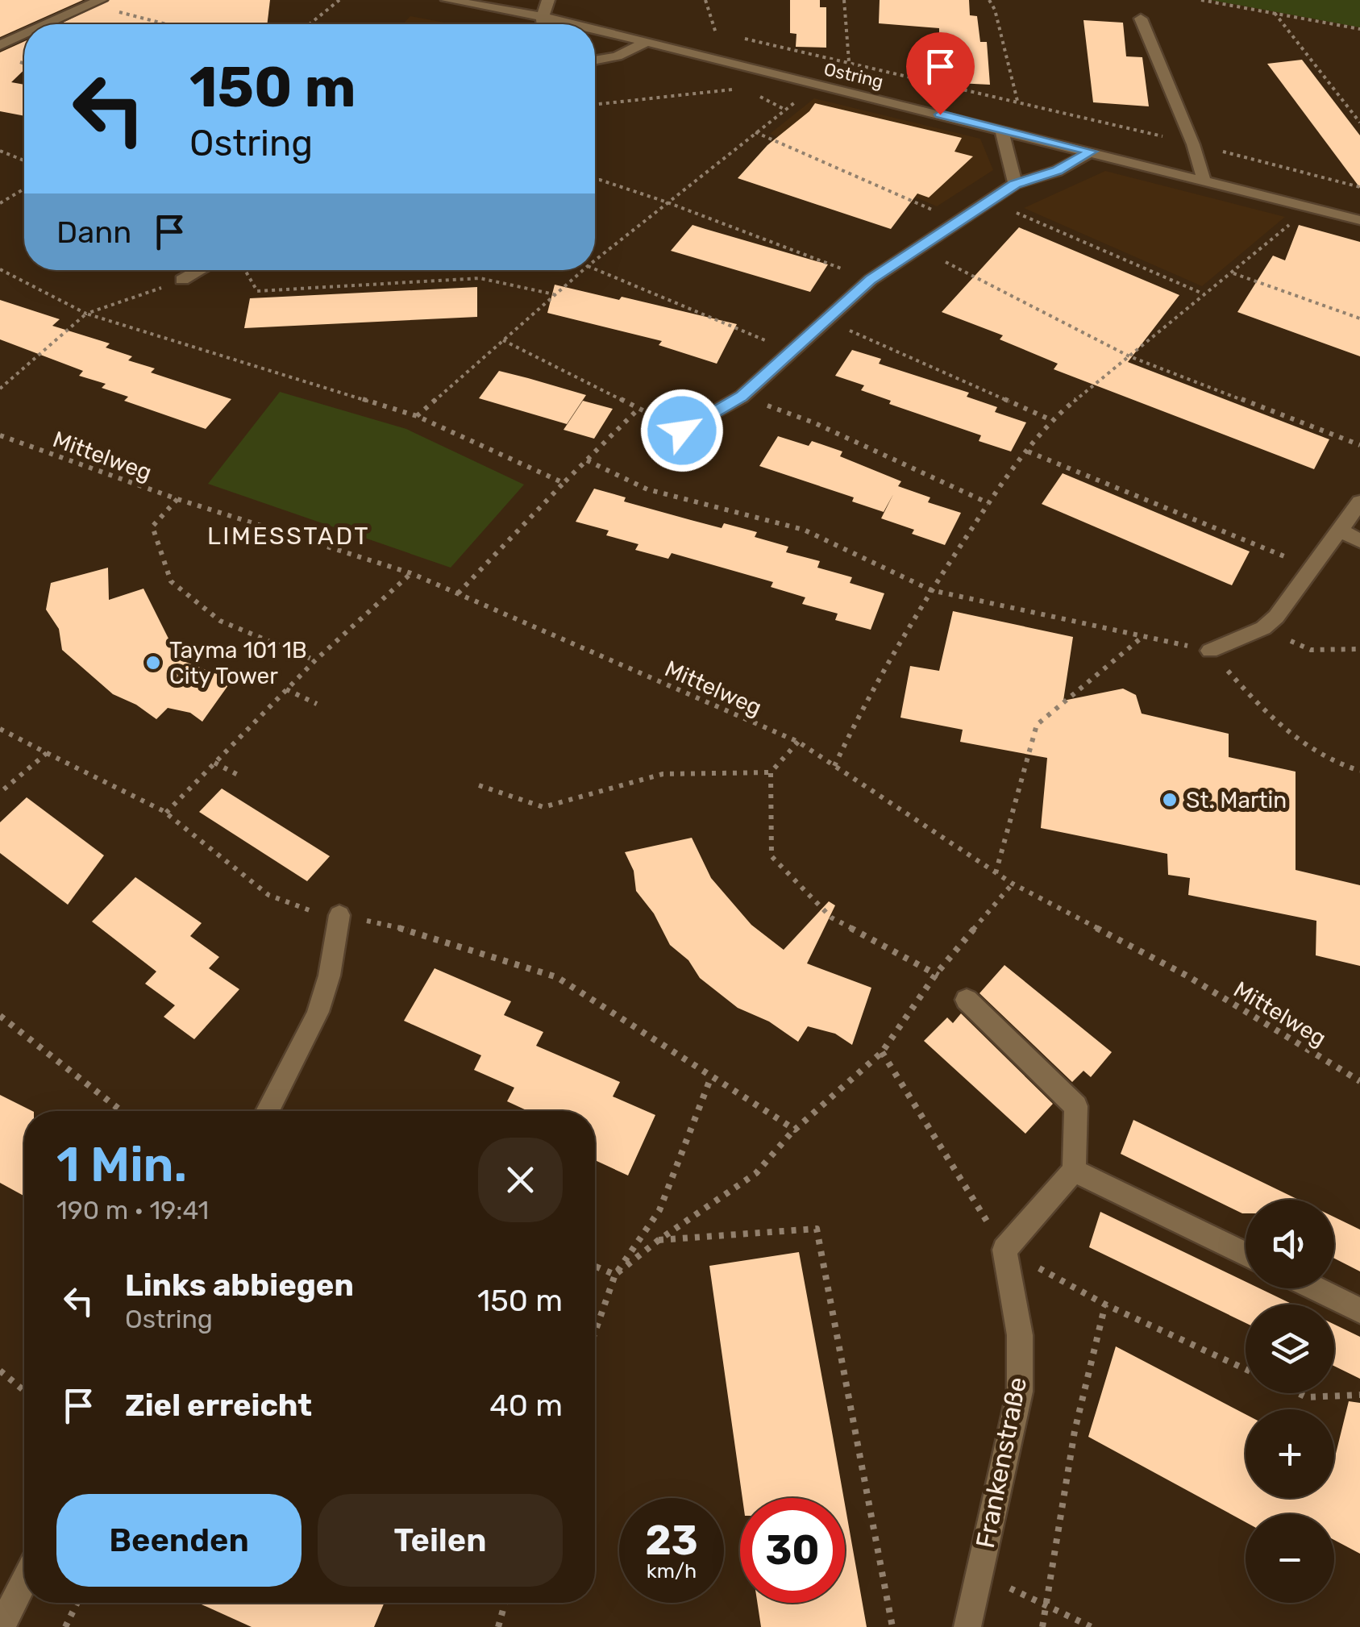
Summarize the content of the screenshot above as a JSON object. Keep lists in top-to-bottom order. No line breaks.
{"streets":{"street":["Ostring","Frankenstraße"],"path":["Mittelweg"]},"districts":["LIMESSTADT"],"places":["Tayma 101 1B City Tower","St. Martin"],"page":{"turn":["150 m","Ostring"],"then":"Dann","heading":["1 Min.","190 m · 19:41"],"map_buttons":["+","−"],"list":[{"name":"Links abbiegen","note":"Ostring","value":"150 m"},{"name":"Ziel erreicht","value":"40 m"}],"buttons":["Beenden","Teilen"],"speed":"23 km/h","limit":"30"}}
